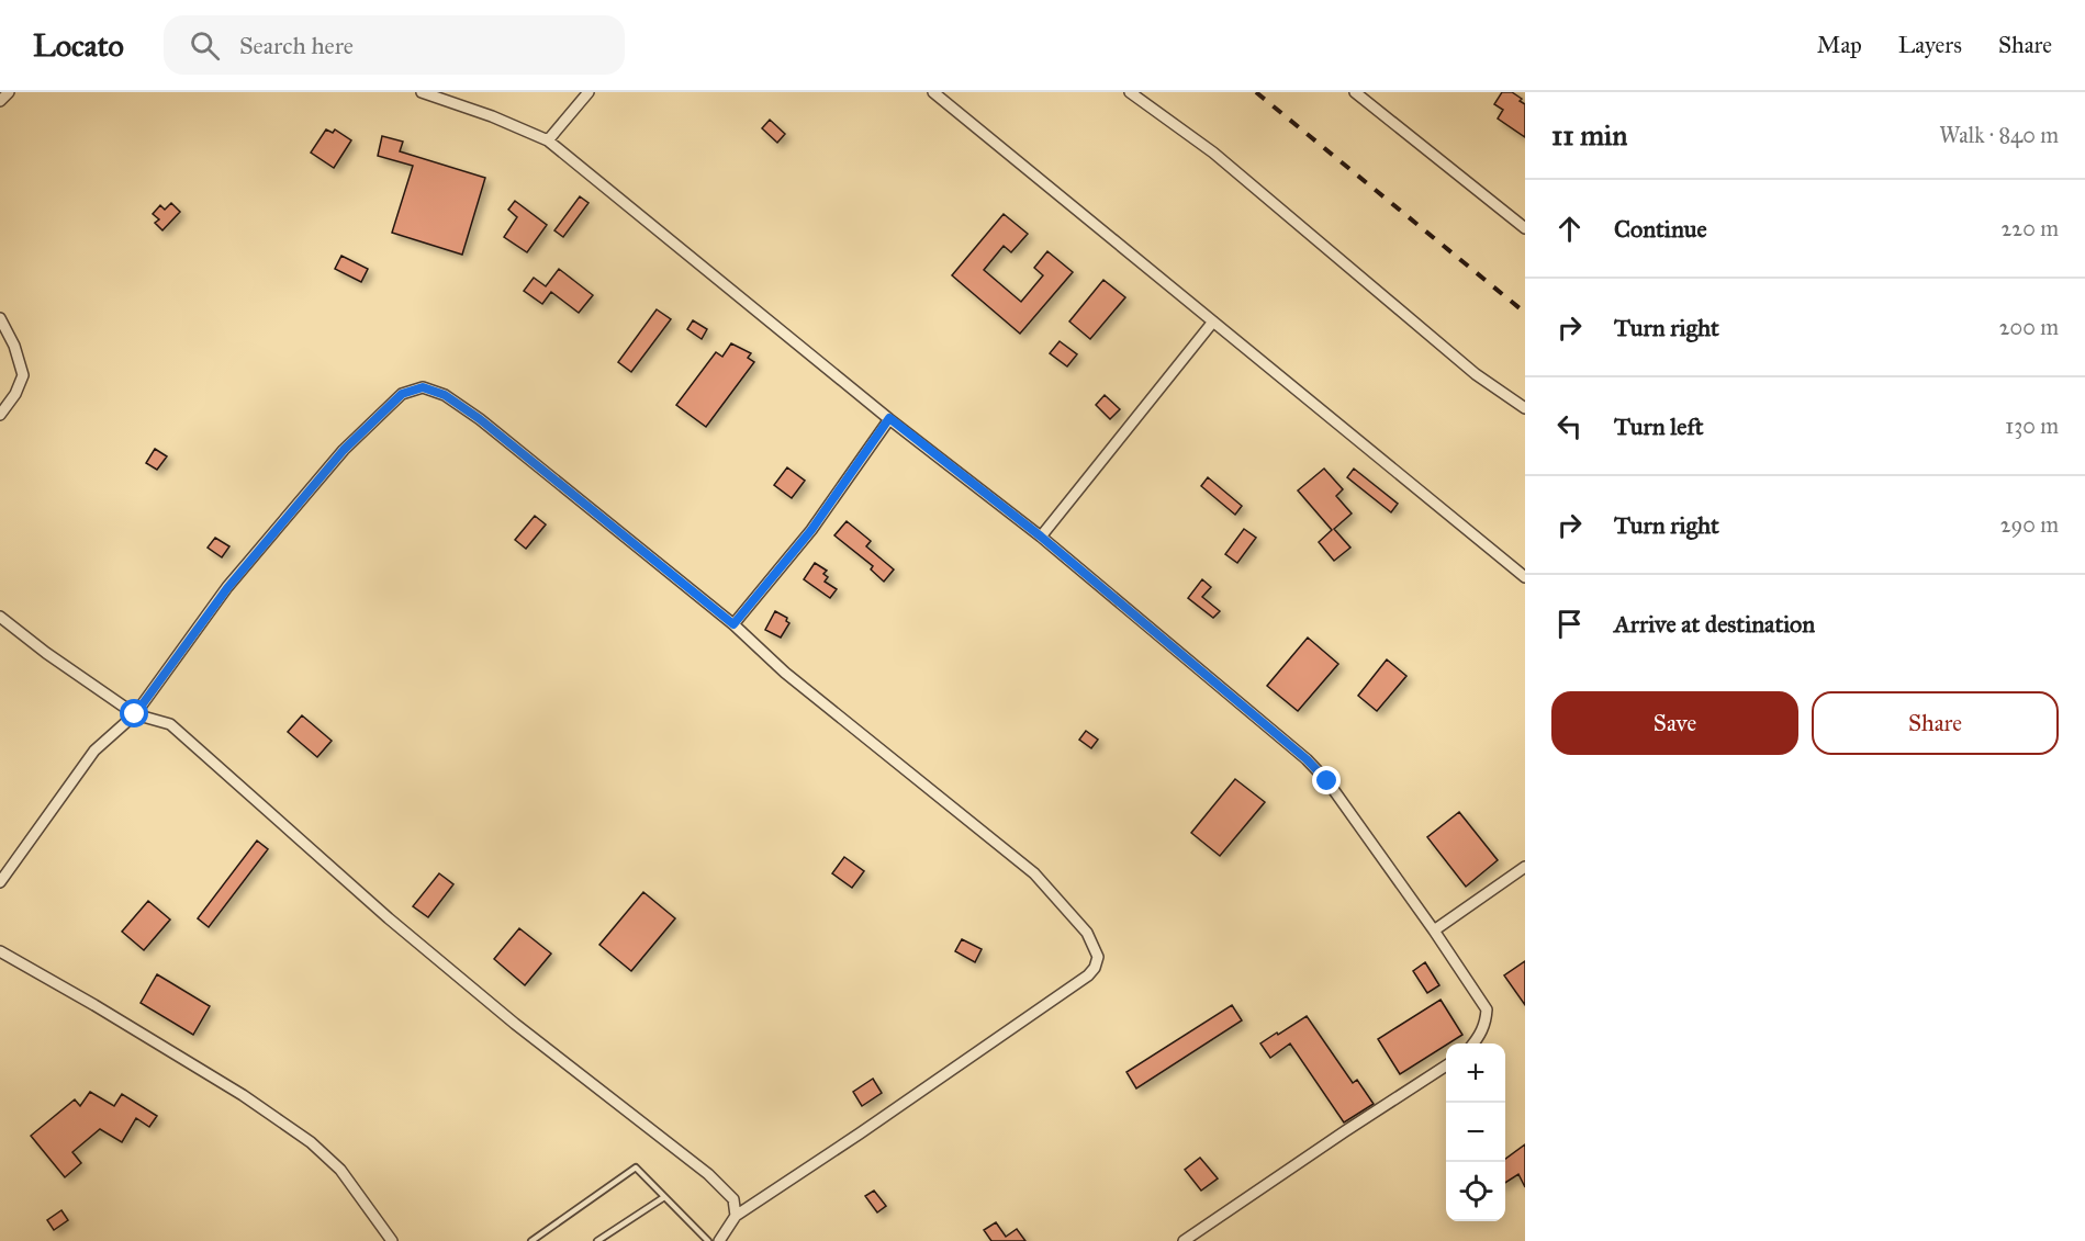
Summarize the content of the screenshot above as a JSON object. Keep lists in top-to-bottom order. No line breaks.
{"page":{"header":"Locato","search":"Search here","nav":["Map","Layers","Share"],"heading":["11 min","Walk · 840 m"],"list":[["Continue","220 m"],["Turn right","200 m"],["Turn left","130 m"],["Turn right","290 m"],"Arrive at destination"],"buttons":["Save","Share"],"map_buttons":["+","−"]}}
